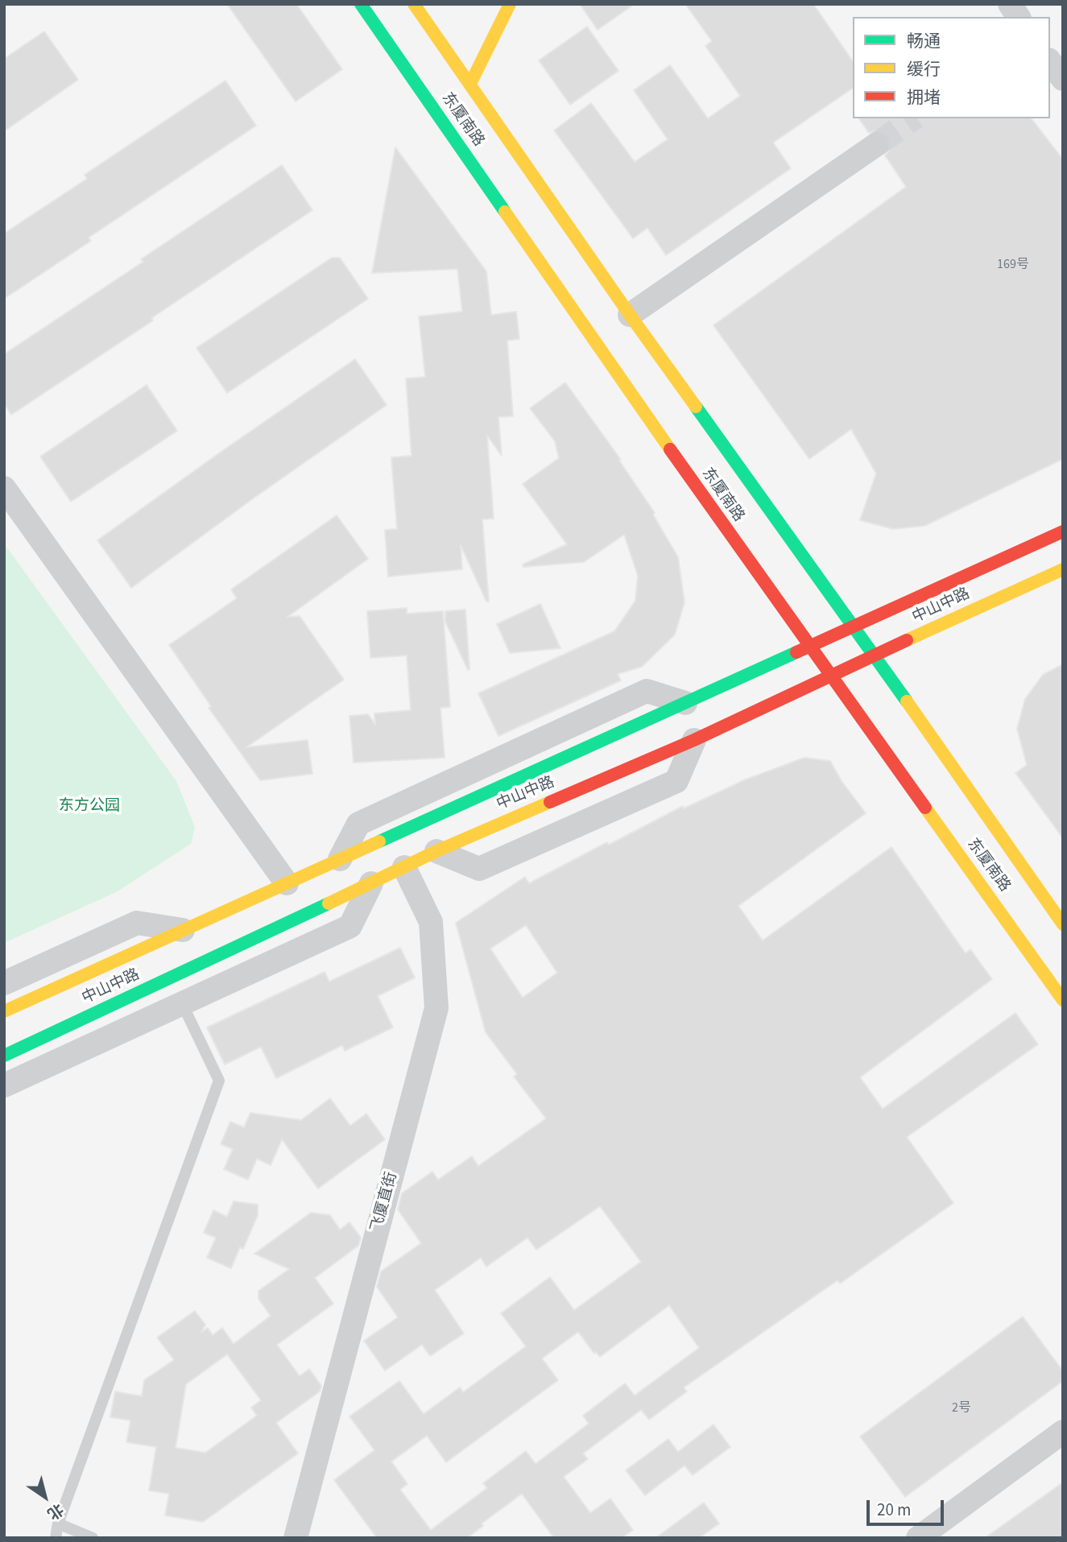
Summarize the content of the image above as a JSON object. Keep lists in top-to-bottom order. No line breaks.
{"streets":{"street":["东厦南路","中山中路","飞厦直街"]},"crossings":[["东厦南路","中山中路"],["中山中路","飞厦直街"]],"parks":["东方公园"],"house_numbers":["169号","2号"],"legend":["畅通","缓行","拥堵"],"scale_bar":"20 m","north":"bottom right"}
